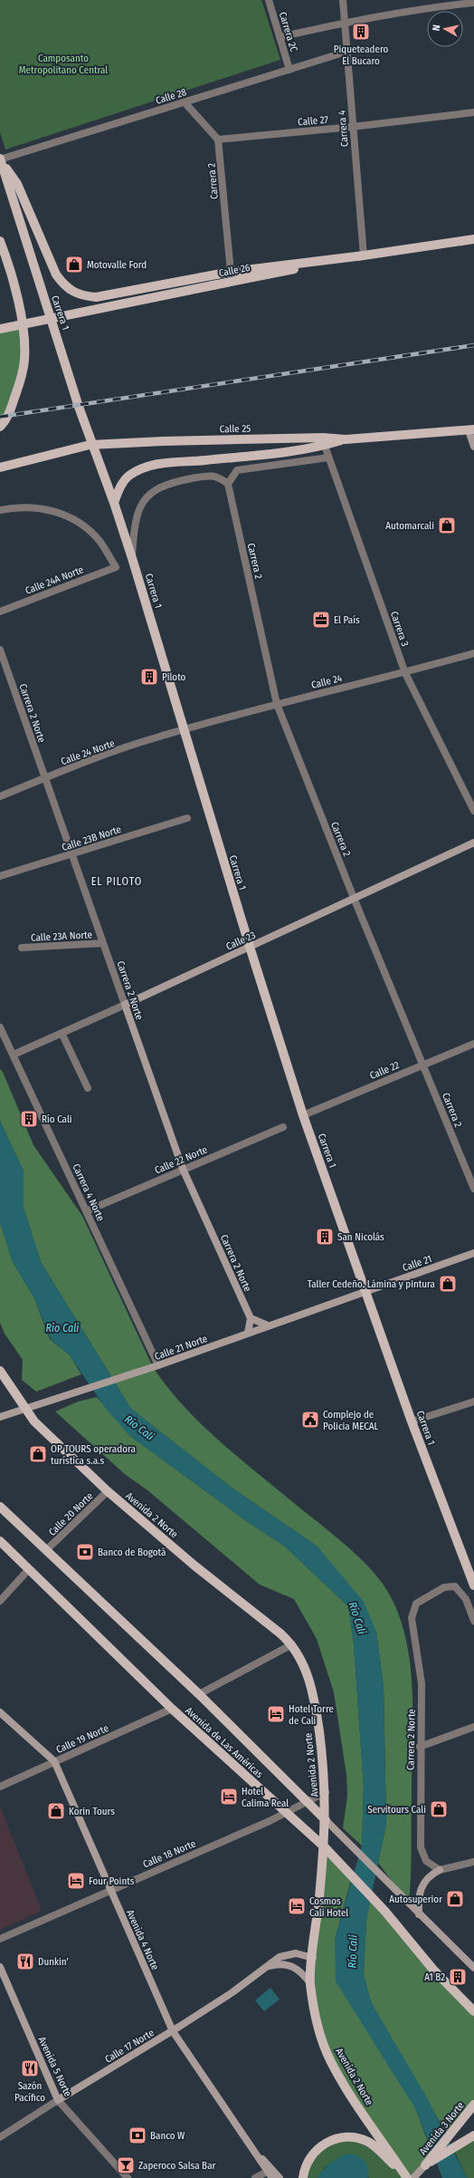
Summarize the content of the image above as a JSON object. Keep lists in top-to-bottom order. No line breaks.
{"streets":{"main road":["Calle 26","Carrera 1","Calle 25","Avenida 2 Norte","Avenida de Las Américas","Avenida 3 Norte"],"street":["Carrera 2C","Calle 28","Calle 27","Carrera 4","Carrera 2","Calle 24A Norte","Carrera 3","Calle 24","Carrera 2 Norte","Calle 24 Norte","Calle 23B Norte","Calle 23A Norte","Calle 23","Calle 22","Calle 22 Norte","Carrera 4 Norte","Calle 21","Calle 21 Norte","Calle 20 Norte","Calle 19 Norte","Calle 18 Norte","Avenida 4 Norte","Calle 17 Norte","Avenida 5 Norte"]},"crossings":[["Carrera 2C","Calle 28"],["Calle 28","Carrera 4"],["Calle 28","Carrera 1"],["Calle 27","Carrera 4"],["Calle 27","Carrera 2"],["Carrera 4","Calle 26"],["Carrera 2","Calle 24"],["Carrera 2","Calle 23"],["Carrera 2","Calle 22"],["Carrera 1","Calle 24"],["Carrera 1","Calle 24 Norte"],["Carrera 1","Calle 23"],["Carrera 1","Calle 22"],["Carrera 1","Calle 21"],["Carrera 1","Calle 21 Norte"],["Carrera 3","Calle 24"],["Calle 24","Calle 24 Norte"],["Carrera 2 Norte","Calle 24 Norte"],["Carrera 2 Norte","Calle 23B Norte"],["Carrera 2 Norte","Calle 23A Norte"],["Carrera 2 Norte","Calle 23"],["Carrera 2 Norte","Calle 22 Norte"],["Calle 23","Carrera 4 Norte"],["Calle 22 Norte","Carrera 4 Norte"],["Carrera 4 Norte","Calle 21 Norte"],["Calle 21","Calle 21 Norte"],["Calle 21 Norte","Avenida 2 Norte"],["Calle 20 Norte","Avenida 2 Norte"],["Calle 20 Norte","Avenida de Las Américas"],["Avenida 2 Norte","Avenida de Las Américas"],["Avenida 2 Norte","Calle 18 Norte"],["Avenida 2 Norte","Calle 17 Norte"],["Calle 19 Norte","Avenida de Las Américas"],["Calle 19 Norte","Avenida 4 Norte"],["Avenida de Las Américas","Calle 18 Norte"],["Calle 18 Norte","Avenida 4 Norte"],["Avenida 4 Norte","Calle 17 Norte"],["Calle 17 Norte","Avenida 5 Norte"]],"districts":["EL PILOTO"],"water":["Rio Cali","Río Cali"],"parks":["Camposanto Metropolitano Central"],"places":{"building":["Piqueteadero El Bucaro","Piloto","Río Cali","San Nicolás","A1 B2"],"shop":["Motovalle Ford","Automarcali","Taller Cedeño. Lámina y pintura","OP TOURS operadora turística s.a.s","Servitours Cali","Korin Tours","Autosuperior"],"office":["El País"],"public building":["Complejo de Policia MECAL"],"bank":["Banco de Bogotá","Banco W"],"hotel":["Hotel Torre de Cali","Hotel Calima Real","Four Points","Cosmos Cali Hotel"],"restaurant":["Dunkin'","Sazón Pacífico"],"bar":["Zaperoco Salsa Bar"]},"north":"left"}
